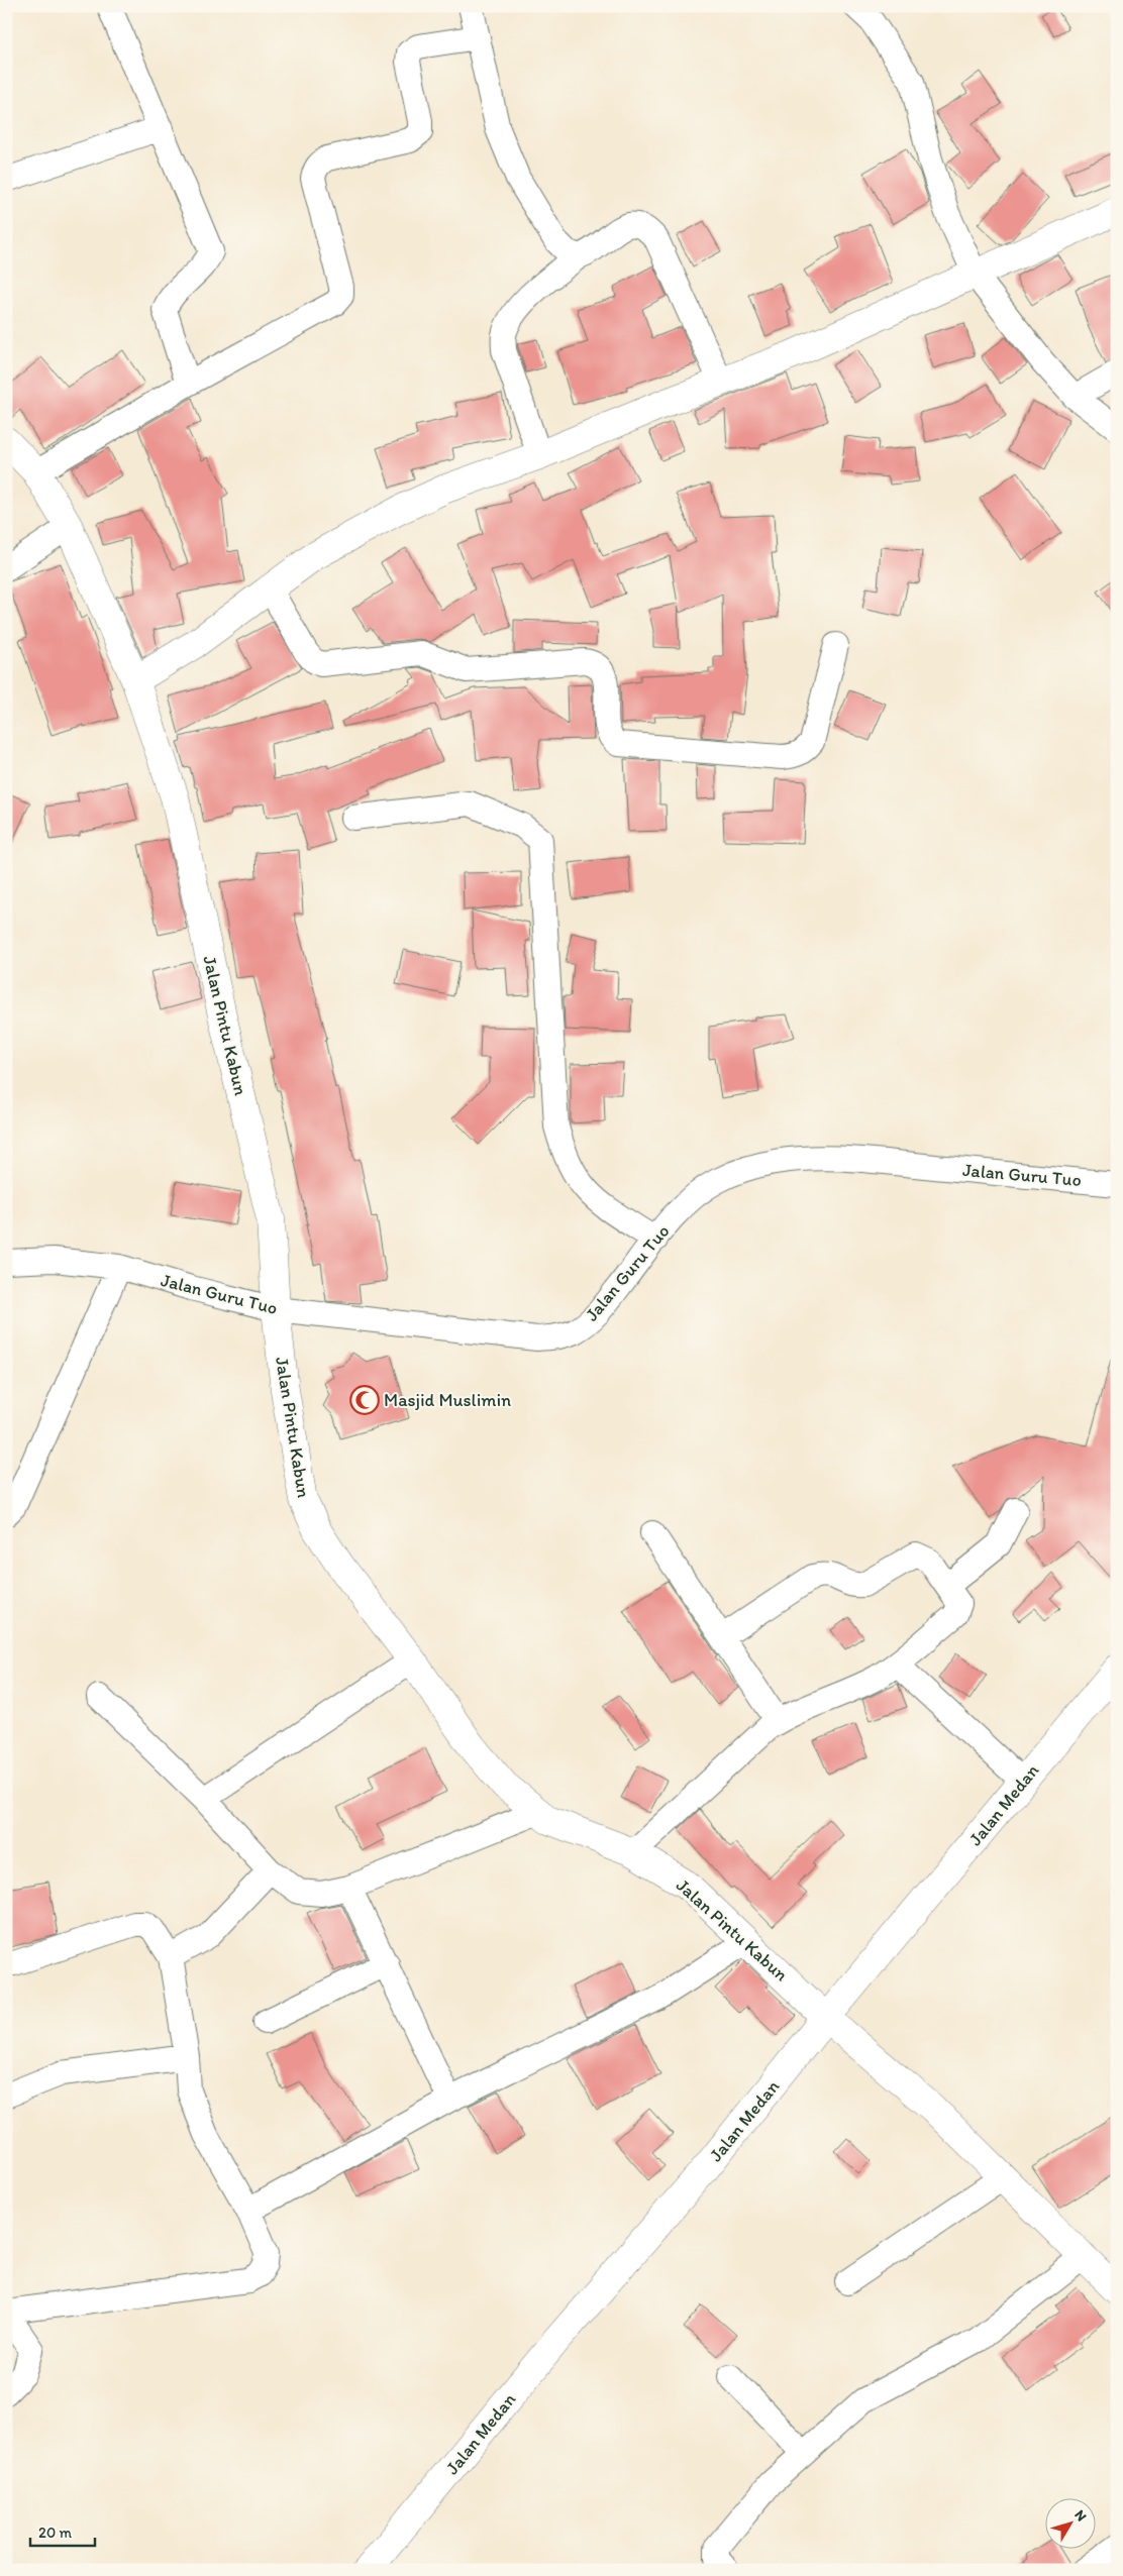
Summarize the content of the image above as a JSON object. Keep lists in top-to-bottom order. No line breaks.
{"streets":{"street":["Jalan Pintu Kabun","Jalan Guru Tuo","Jalan Medan"]},"crossings":[["Jalan Pintu Kabun","Jalan Guru Tuo"],["Jalan Pintu Kabun","Jalan Medan"]],"places":{"mosque":["Masjid Muslimin"]},"scale_bar":"20 m","north":"top right"}
